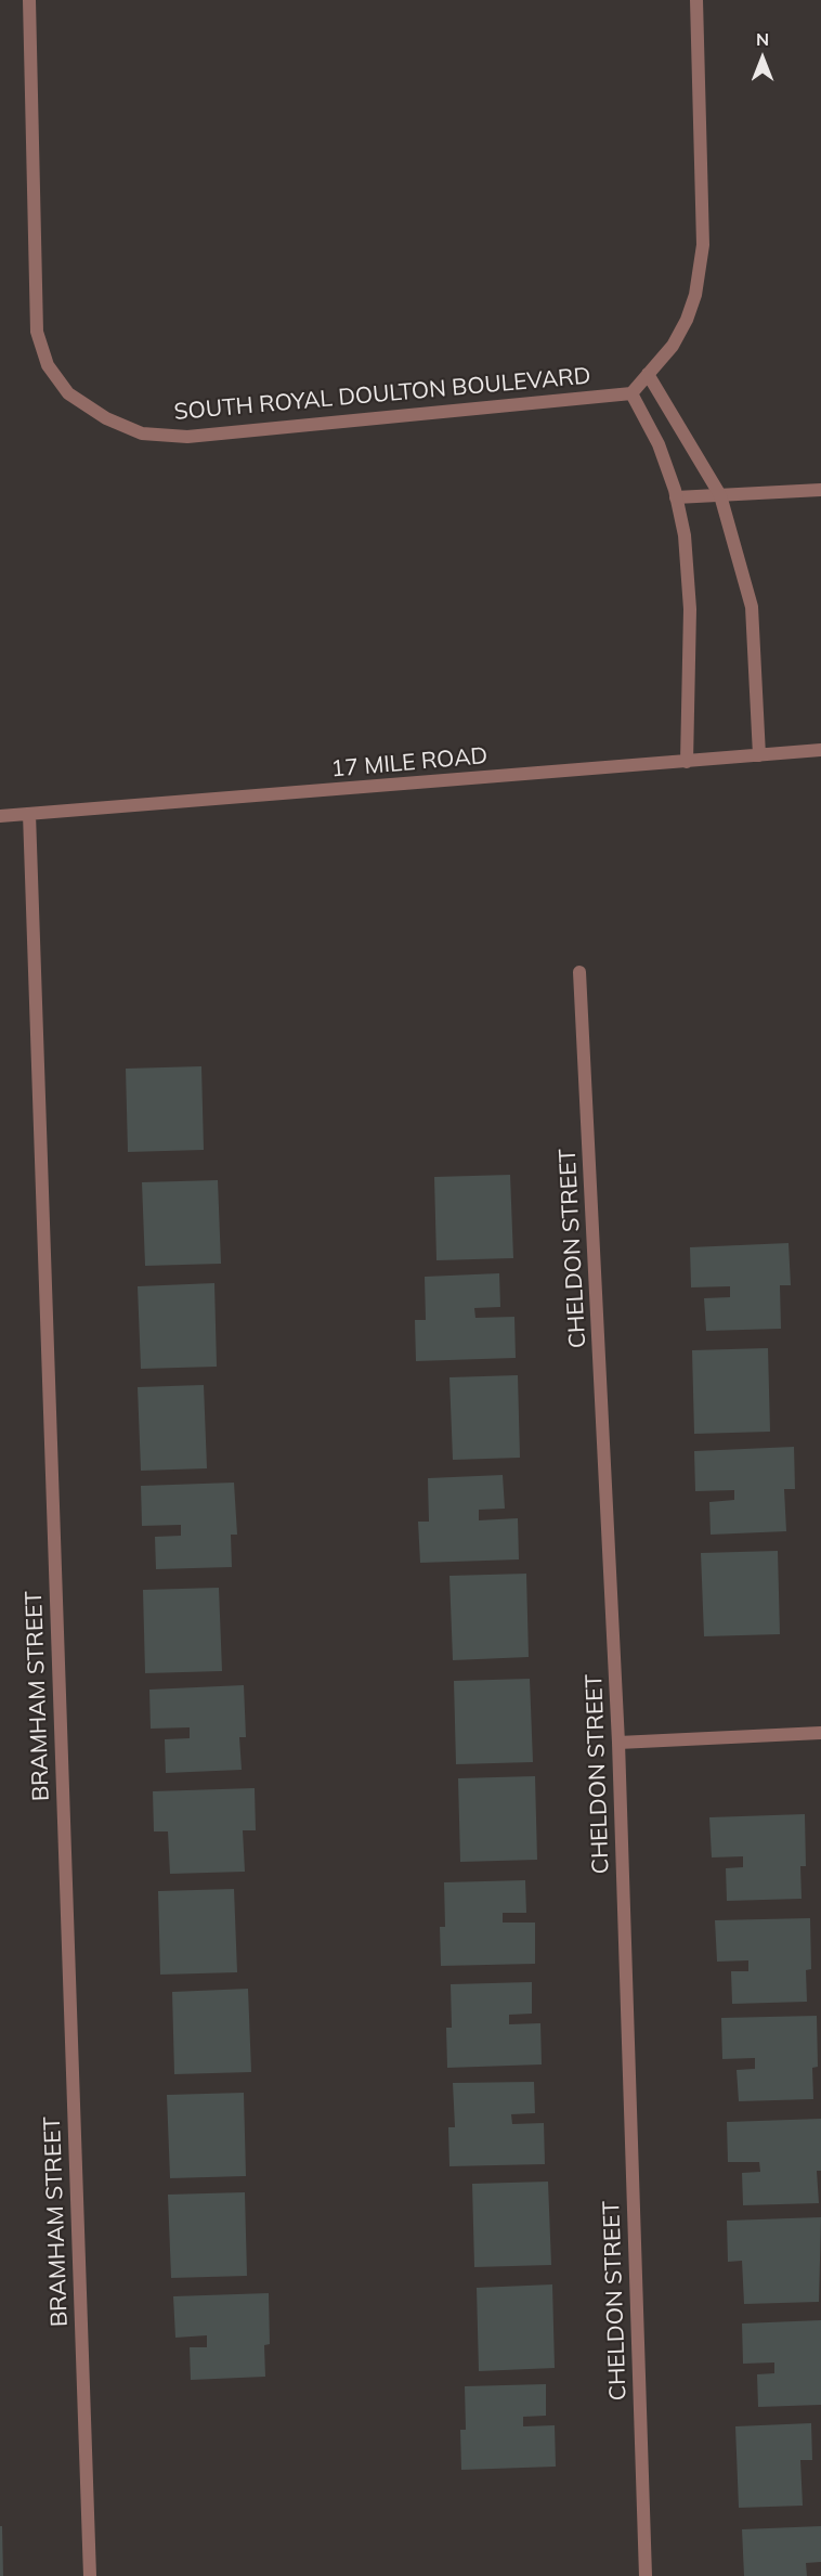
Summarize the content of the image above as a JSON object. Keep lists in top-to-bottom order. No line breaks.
{"streets":{"street":["SOUTH ROYAL DOULTON BOULEVARD","17 MILE ROAD","CHELDON STREET","BRAMHAM STREET"]},"crossings":[["17 MILE ROAD","BRAMHAM STREET"]],"north":"top"}
